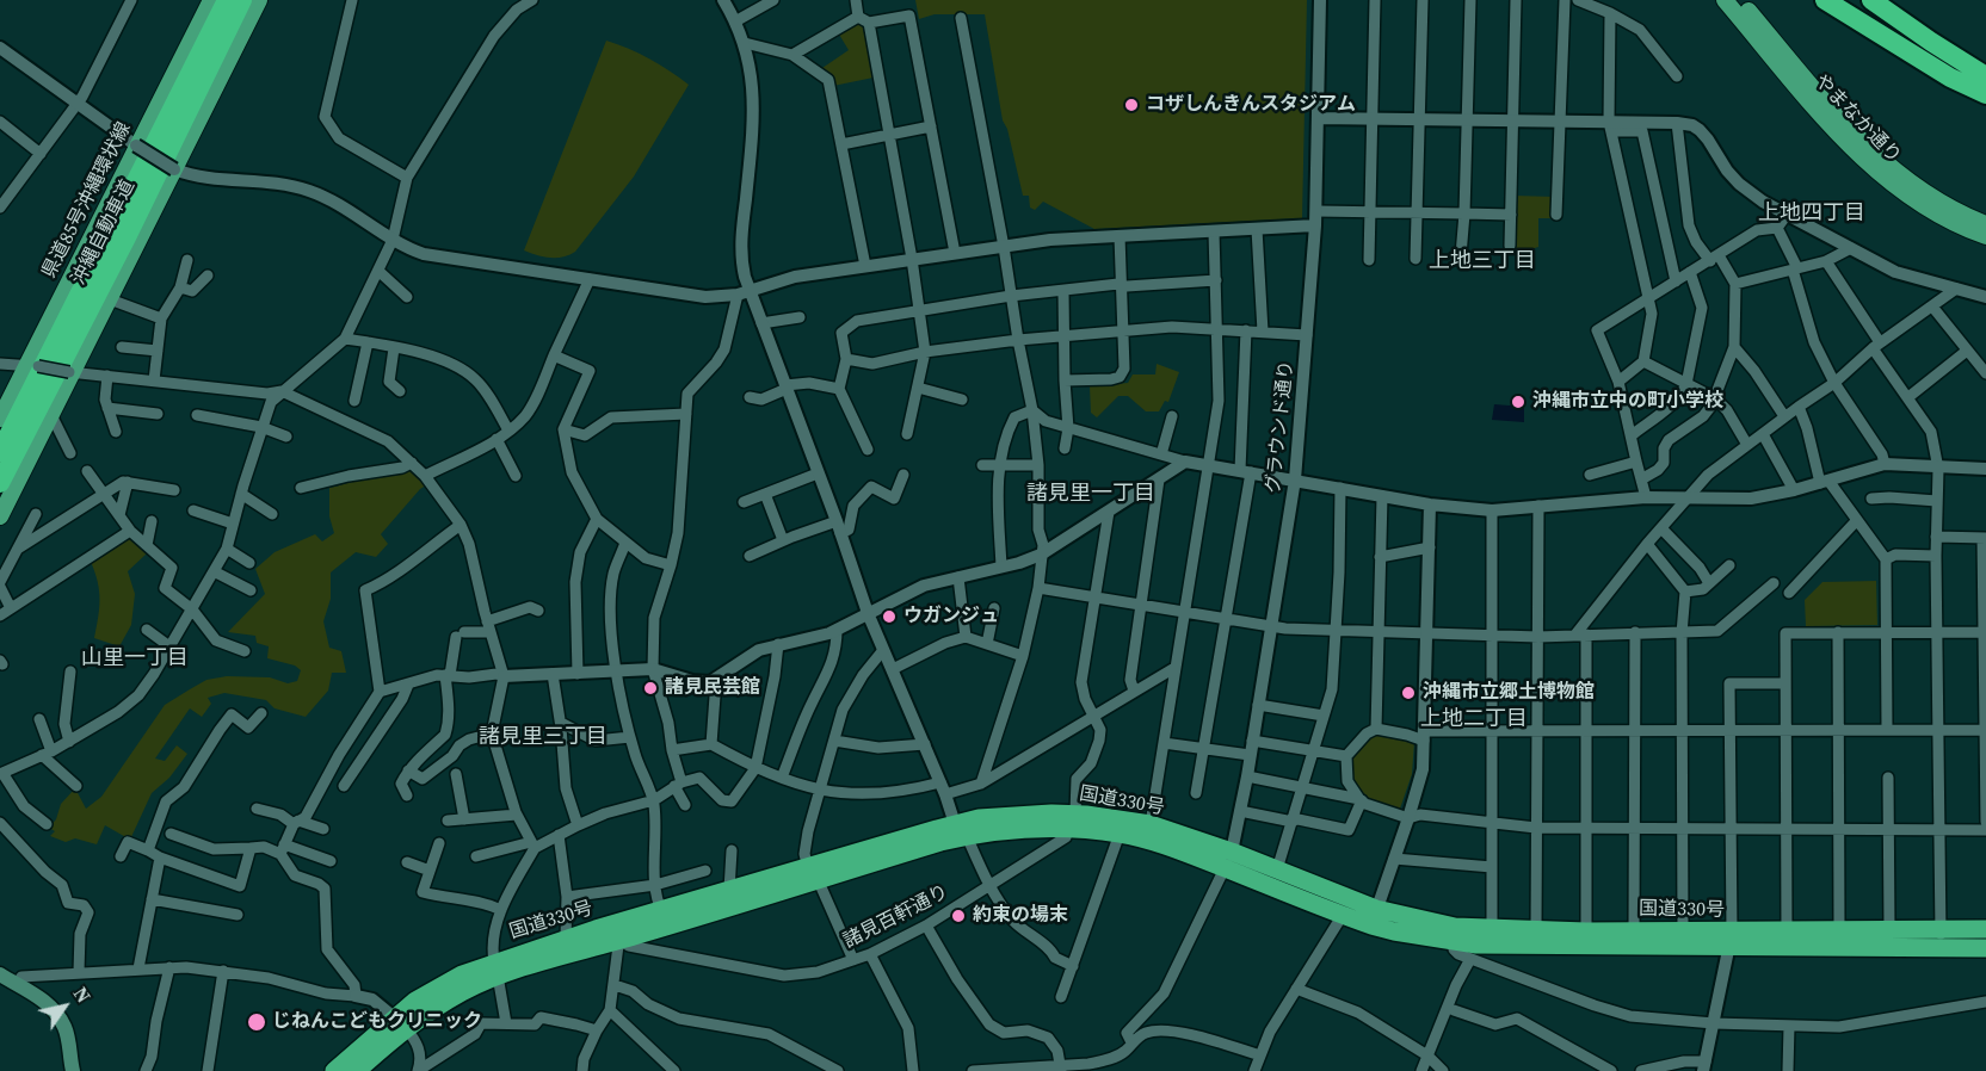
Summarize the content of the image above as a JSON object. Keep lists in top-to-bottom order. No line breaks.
{"streets":{"highway":["沖縄自動車道","国道330号"],"main road":["やまなか通り","県道85号沖縄環状線"],"street":["グラウンド通り","諸見百軒通り"]},"crossings":[["グラウンド通り","国道330号"],["国道330号","諸見百軒通り"]],"districts":["上地四丁目","上地三丁目","諸見里一丁目","山里一丁目","上地二丁目","諸見里三丁目"],"places":["コザしんきんスタジアム","沖縄市立中の町小学校","ウガンジュ","諸見民芸館","沖縄市立郷土博物館","約束の場末","じねんこどもクリニック"],"north":"top right"}
